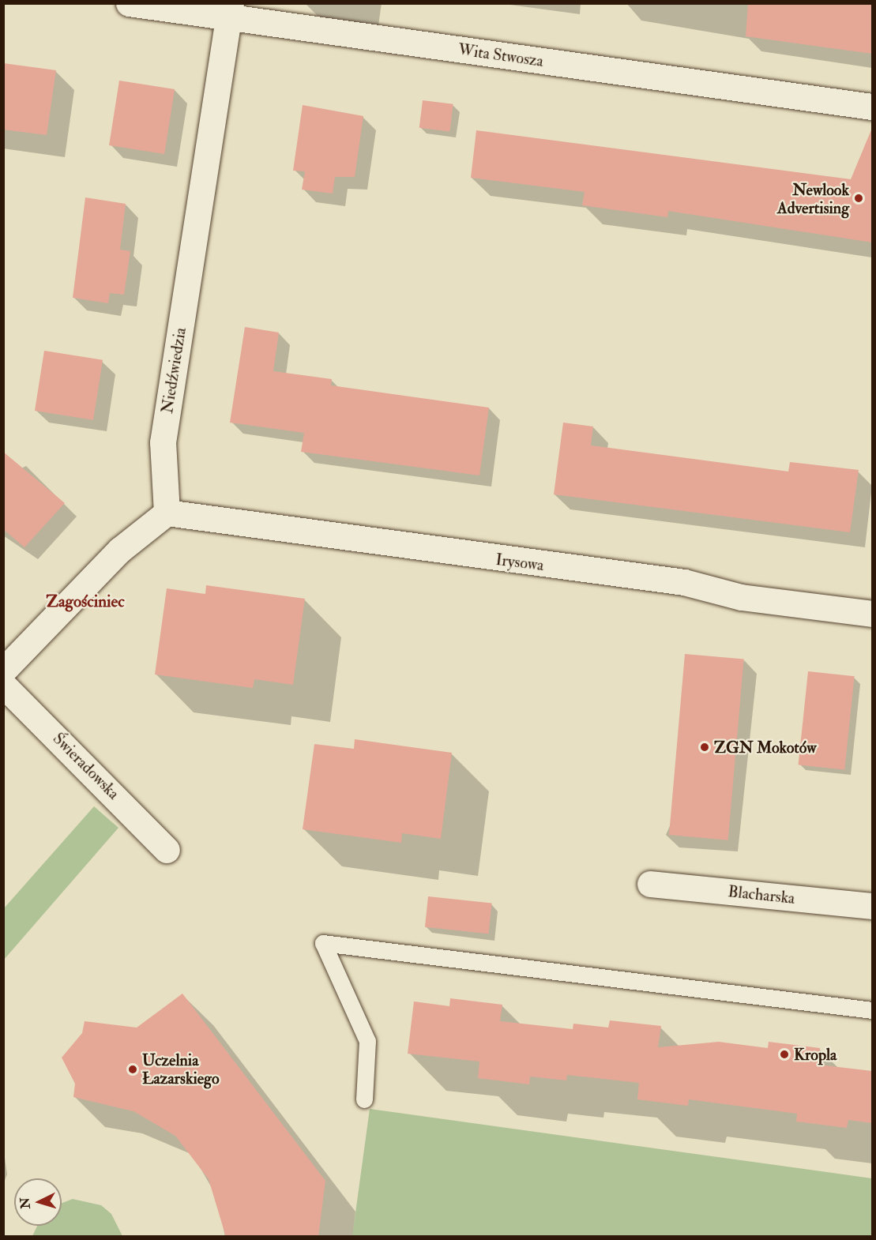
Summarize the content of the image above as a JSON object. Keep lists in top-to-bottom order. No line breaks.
{"streets":{"street":["Wita Stwosza","Niedźwiedzia","Irysowa","Świeradowska","Blacharska"]},"crossings":[["Wita Stwosza","Niedźwiedzia"],["Niedźwiedzia","Irysowa"]],"districts":["Zagościniec"],"places":["Newlook Advertising","ZGN Mokotów","Kropla","Uczelnia Łazarskiego"],"north":"left"}
